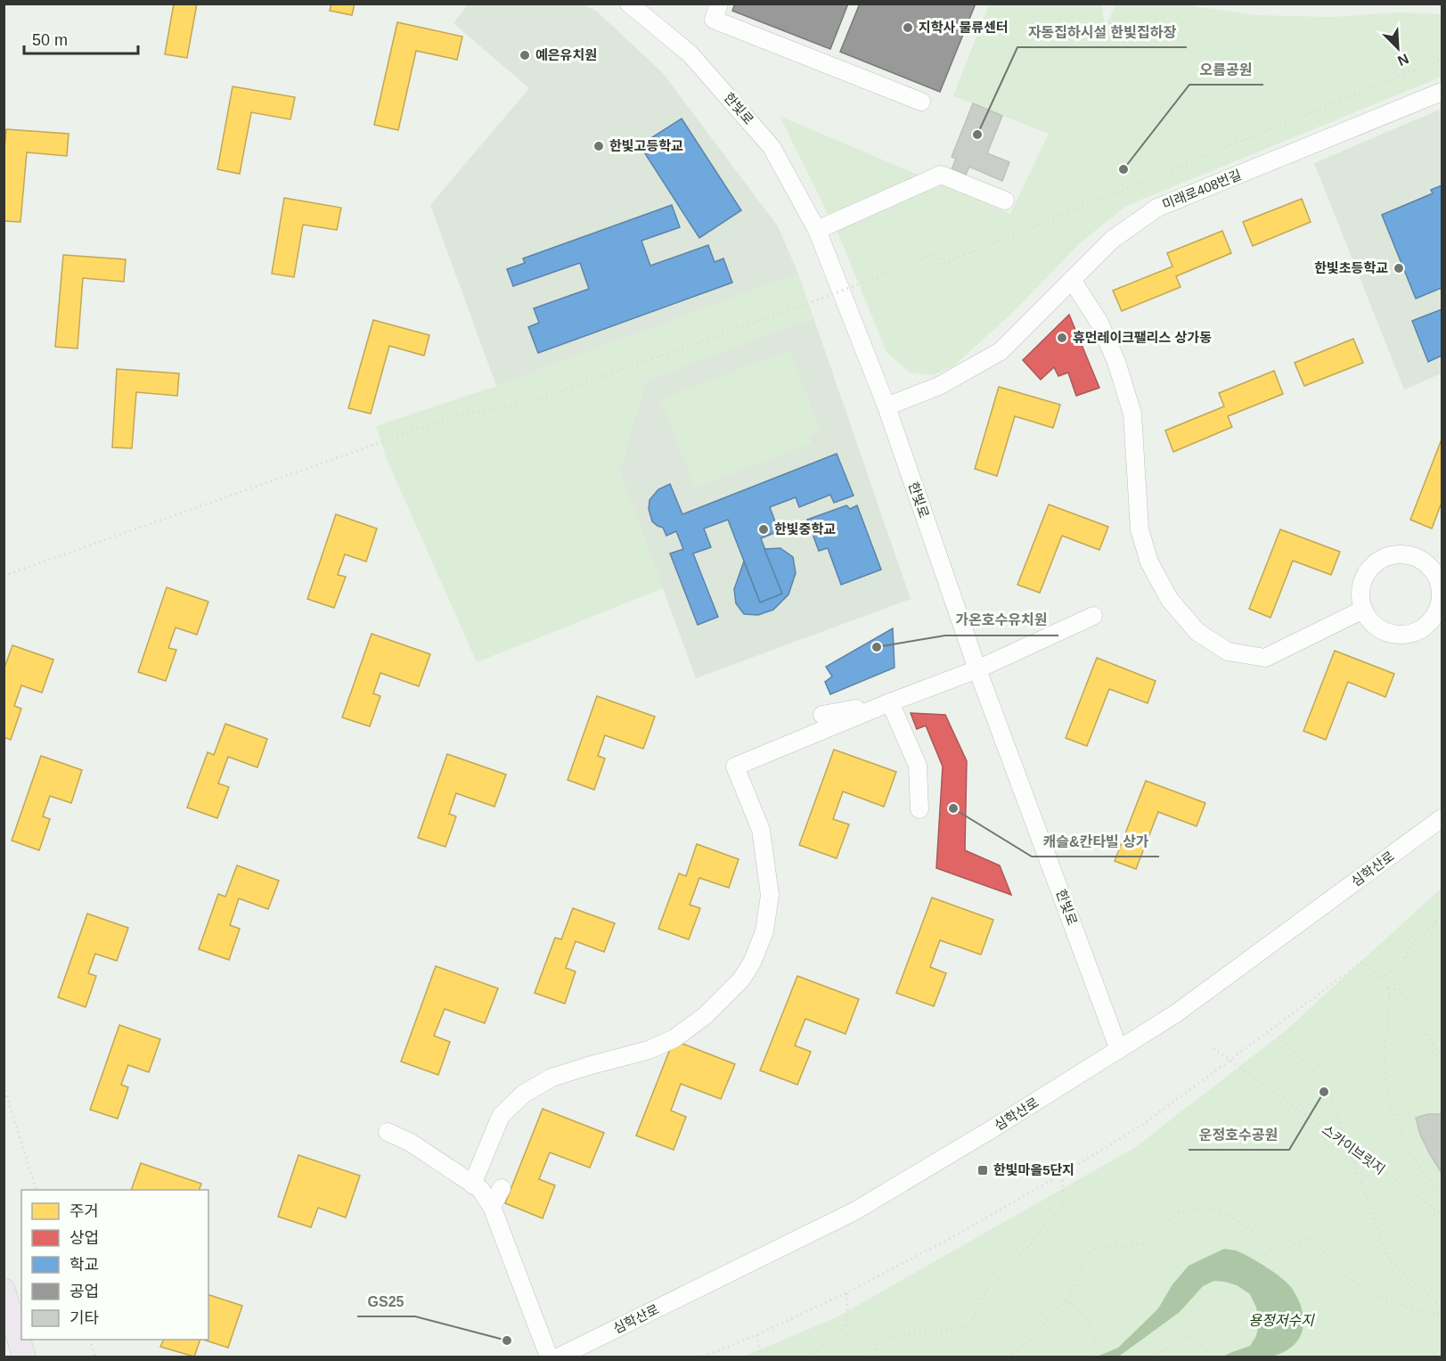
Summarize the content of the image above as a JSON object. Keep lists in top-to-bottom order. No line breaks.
{"streets":{"street":["한빛로","미래로408번길","심학산로"],"path":["스카이브릿지"]},"crossings":[["한빛로","미래로408번길"],["한빛로","심학산로"]],"water":["용정저수지"],"places":{"other":["지학사 물류센터","예은유치원","자동집하시설 한빛집하장","한빛고등학교","오름공원","한빛초등학교","휴먼레이크팰리스 상가동","한빛중학교","가온호수유치원","캐슬&칸타빌 상가","운정호수공원","GS25"],"transit":["한빛마을5단지"]},"legend":["주거","상업","학교","공업","기타"],"scale_bar":"50 m","north":"bottom right"}
